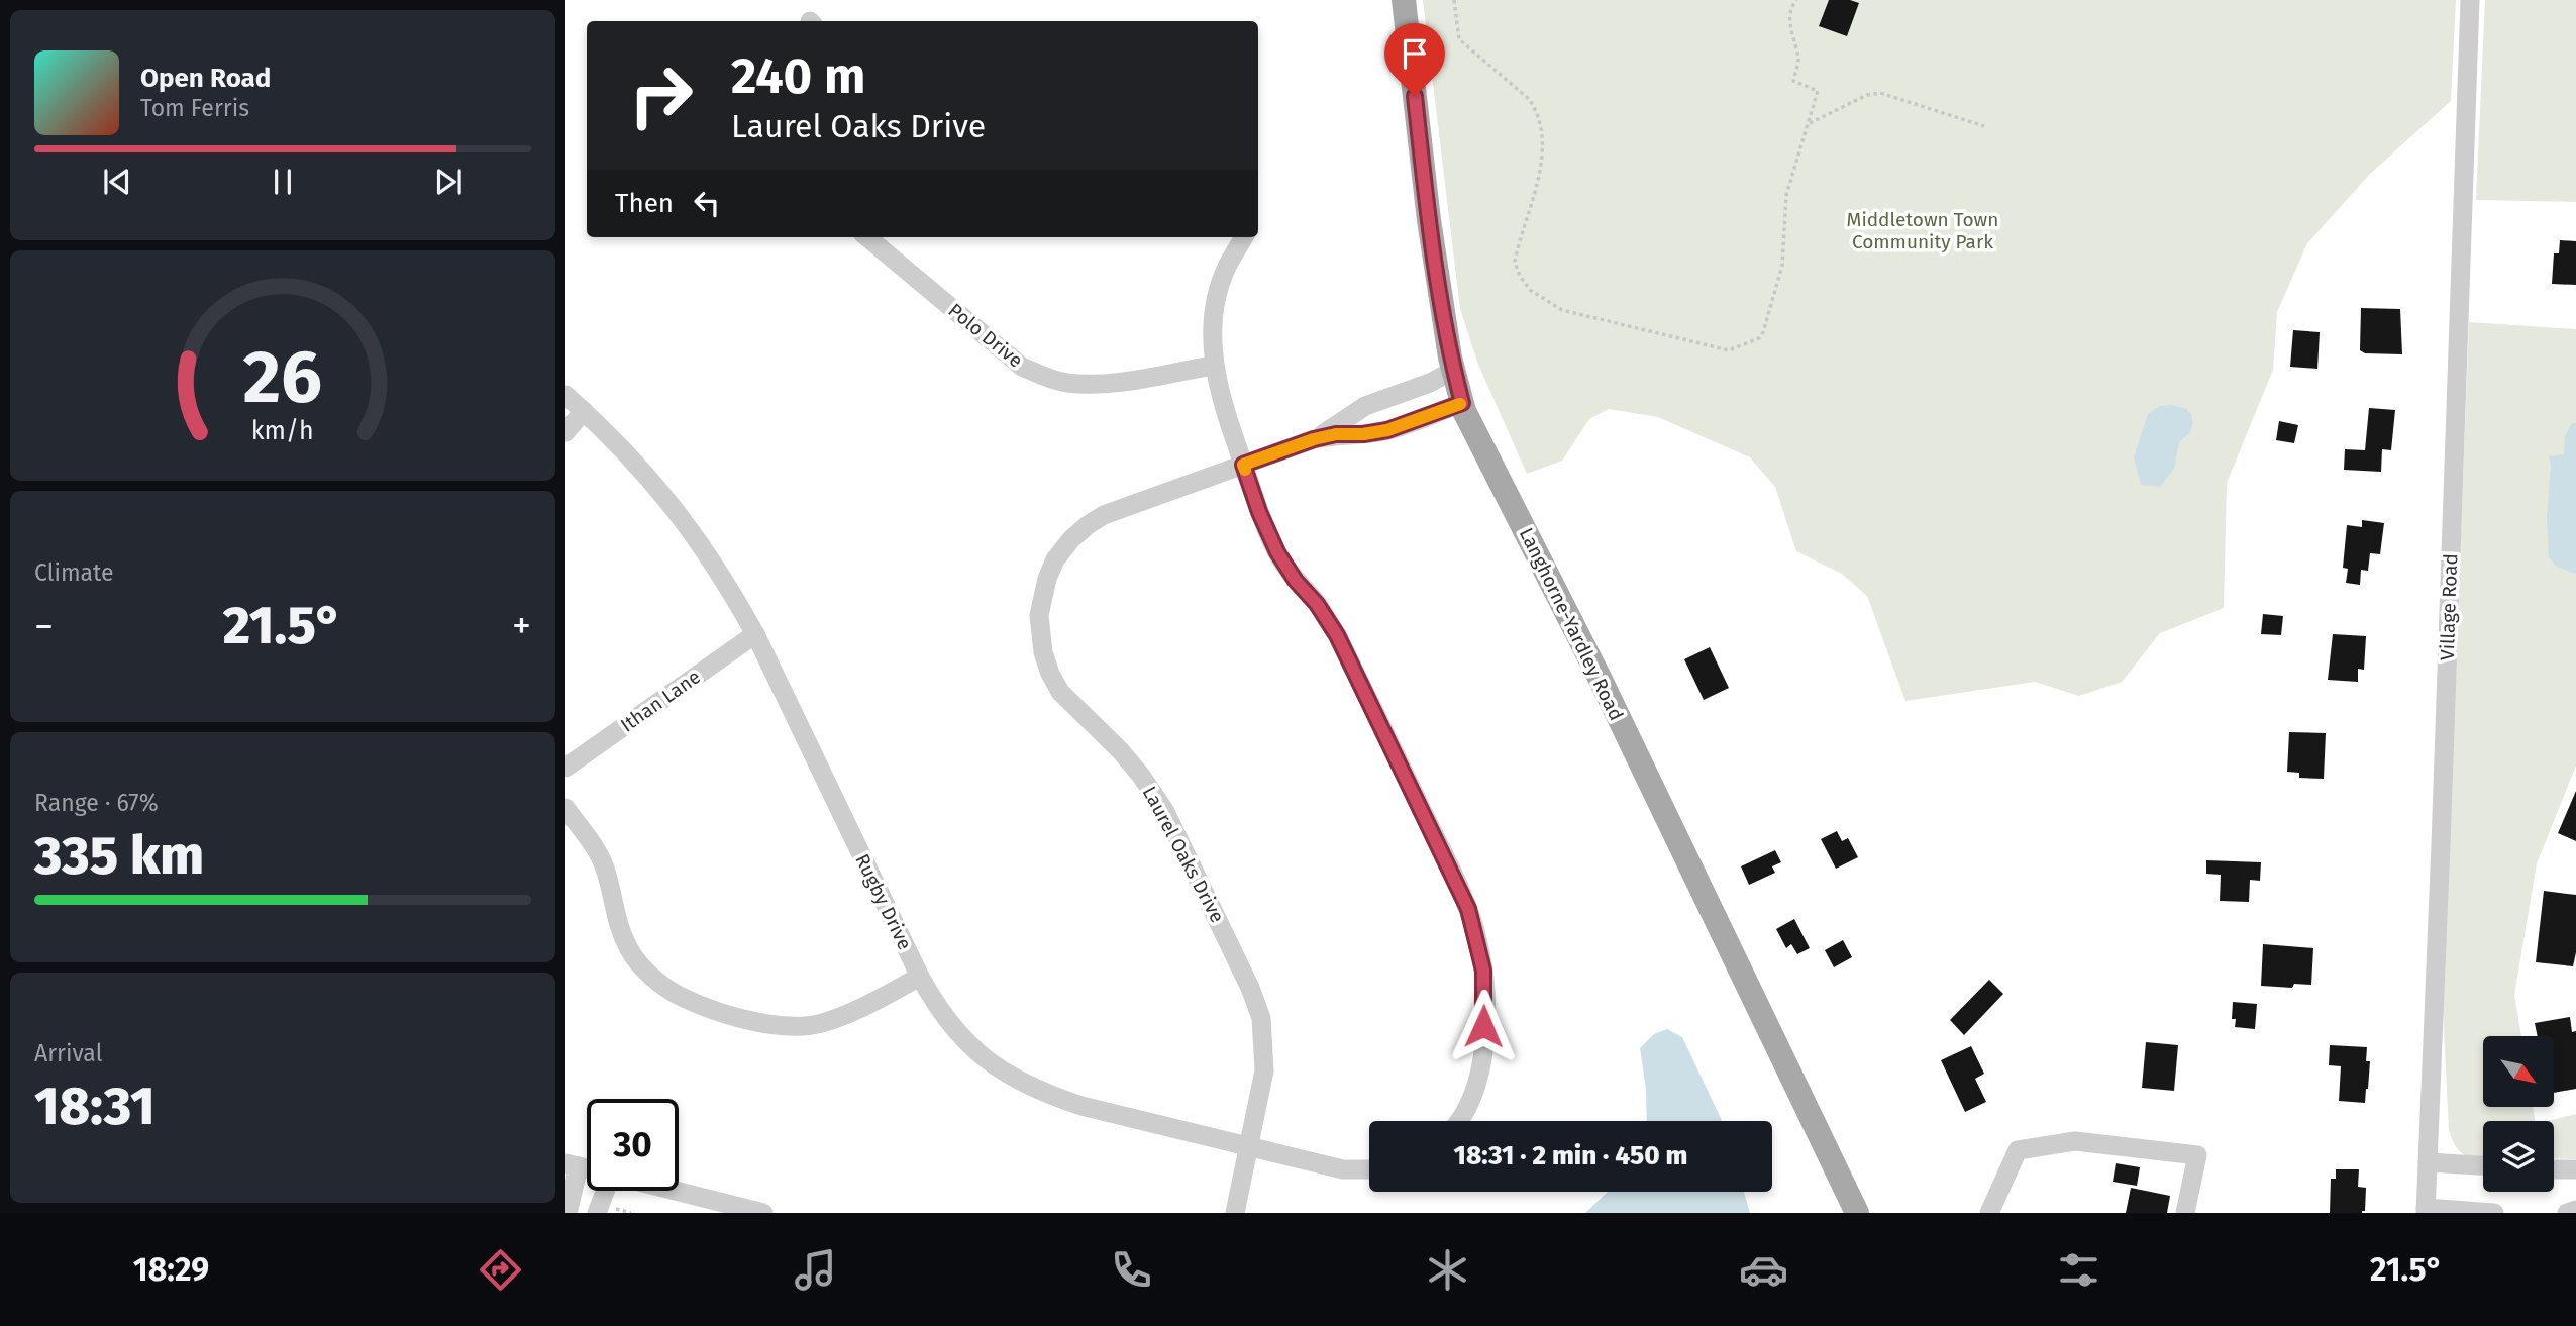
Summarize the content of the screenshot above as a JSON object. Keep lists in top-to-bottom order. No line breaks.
{"streets":{"main road":["Langhorne-Yardley Road"],"street":["Polo Drive","Village Road","Ithan Lane","Laurel Oaks Drive","Rugby Drive"]},"crossings":[["Langhorne-Yardley Road","Laurel Oaks Drive"],["Ithan Lane","Rugby Drive"],["Laurel Oaks Drive","Rugby Drive"]],"parks":["Middletown Town Community Park"],"north":"bottom right","page":{"turn":["240 m","Laurel Oaks Drive"],"song":["Open Road","Tom Ferris"],"then":"Then","tile":["Climate",["Range · 67%","335 km"],["Arrival","18:31"]],"heat":["−","21.5°","+"],"limit":"30","trip":"18:31 · 2 min · 450 m","tabs":["18:29","21.5°"],"gauge":["26","km/h"]}}
